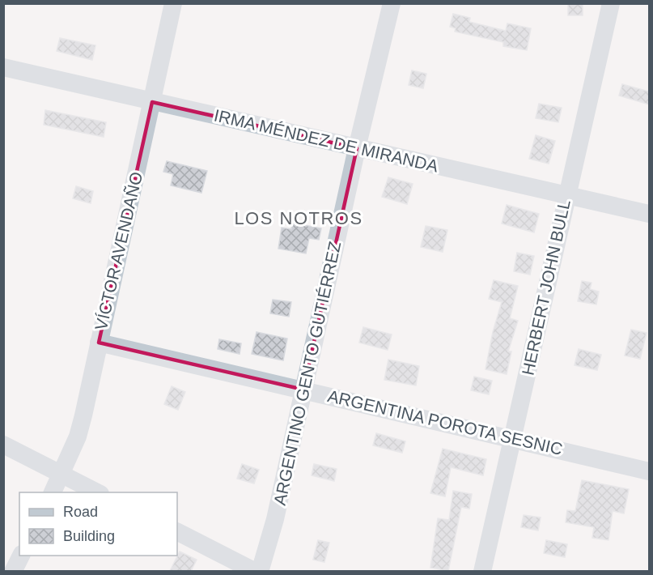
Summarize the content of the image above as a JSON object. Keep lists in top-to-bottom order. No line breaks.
{"streets":{"street":["IRMA MÉNDEZ DE MIRANDA","VÍCTOR AVENDAÑO","HERBERT JOHN BULL","ARGENTINO GENTO GUTIÉRREZ","ARGENTINA POROTA SESNIC"]},"crossings":[["IRMA MÉNDEZ DE MIRANDA","VÍCTOR AVENDAÑO"],["IRMA MÉNDEZ DE MIRANDA","HERBERT JOHN BULL"],["IRMA MÉNDEZ DE MIRANDA","ARGENTINO GENTO GUTIÉRREZ"],["VÍCTOR AVENDAÑO","ARGENTINA POROTA SESNIC"],["HERBERT JOHN BULL","ARGENTINA POROTA SESNIC"],["ARGENTINO GENTO GUTIÉRREZ","ARGENTINA POROTA SESNIC"]],"districts":["LOS NOTROS"],"legend":["Road","Building"]}
